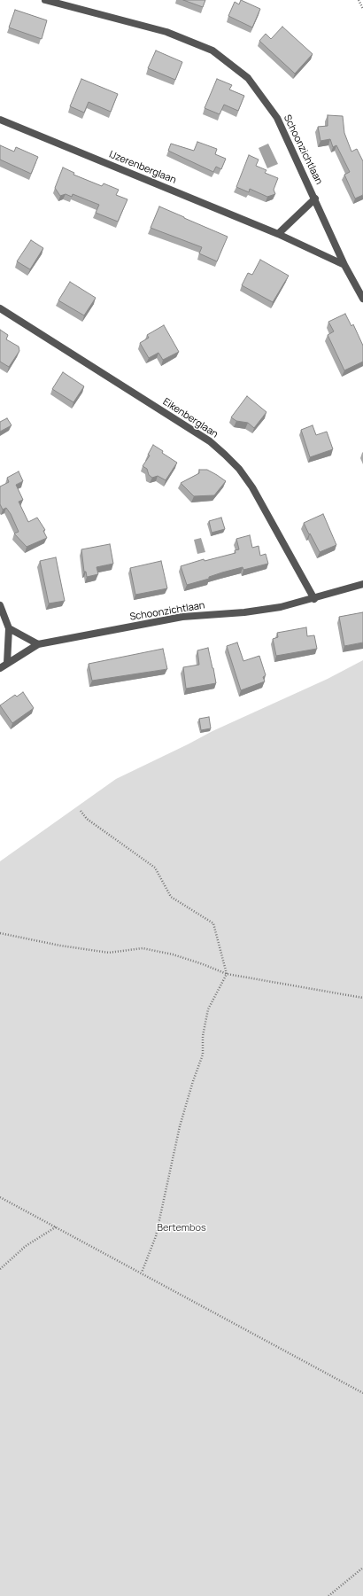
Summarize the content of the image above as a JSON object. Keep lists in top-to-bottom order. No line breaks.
{"streets":{"street":["Schoonzichtlaan","IJzerenberglaan","Eikenberglaan"]},"crossings":[["Schoonzichtlaan","IJzerenberglaan"],["Schoonzichtlaan","Eikenberglaan"]],"parks":["Bertembos"]}
